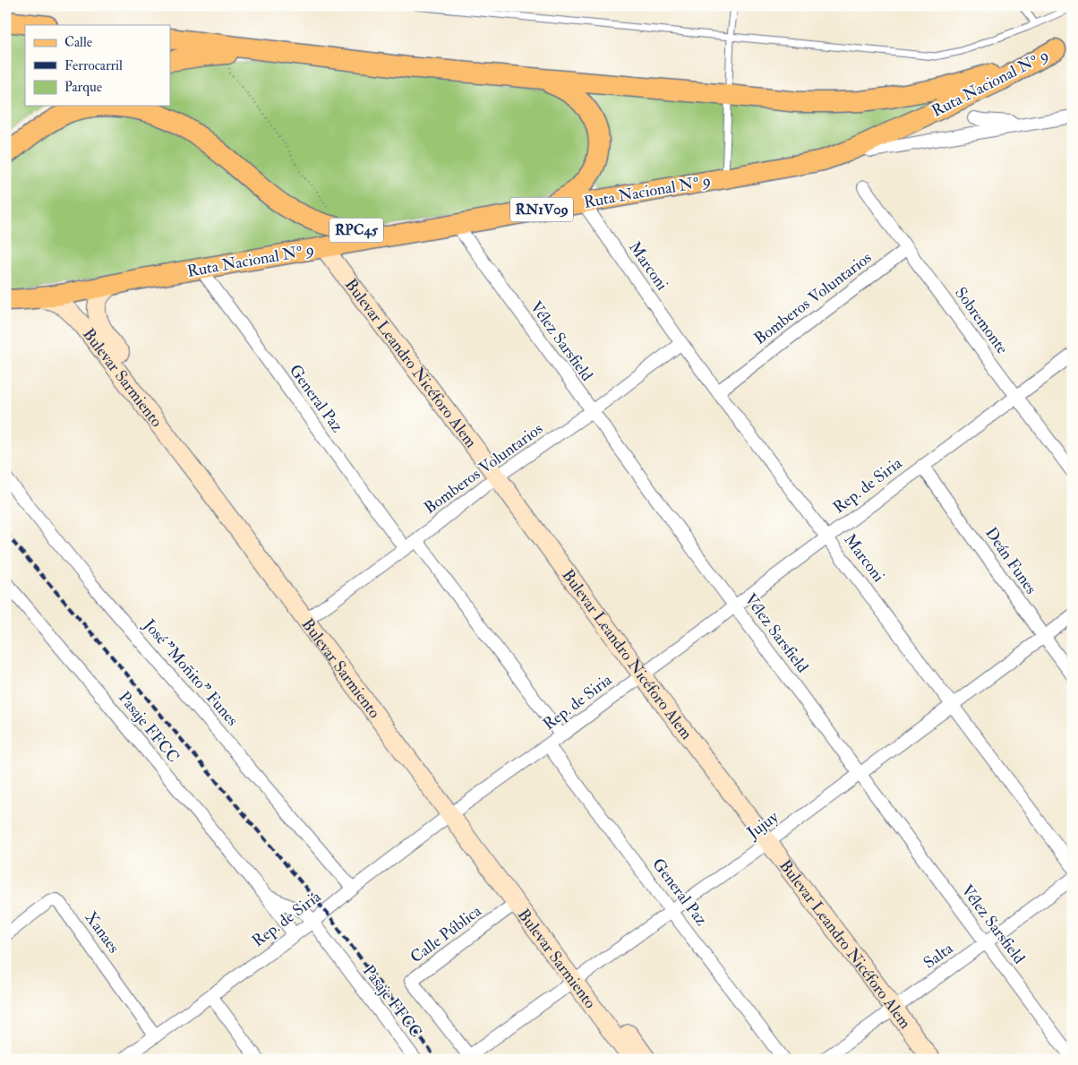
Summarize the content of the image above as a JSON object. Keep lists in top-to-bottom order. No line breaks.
{"streets":{"main road":["Ruta Nacional Nº 9","RN1V09","RPC45","Bulevar Leandro Nicéforo Alem","Bulevar Sarmiento"],"street":["Marconi","Bomberos Voluntarios","Sobremonte","Vélez Sarsfield","General Paz","Rep. de Siria","Deán Funes","José \"Moñito\" Funes","Pasaje FFCC","Jujuy","Xanaes","Calle Pública","Salta"]},"crossings":[["Ruta Nacional Nº 9","RN1V09"],["Ruta Nacional Nº 9","RPC45"],["Ruta Nacional Nº 9","Marconi"],["Ruta Nacional Nº 9","Vélez Sarsfield"],["Ruta Nacional Nº 9","Bulevar Leandro Nicéforo Alem"],["Ruta Nacional Nº 9","Bulevar Sarmiento"],["Ruta Nacional Nº 9","General Paz"],["Marconi","Bomberos Voluntarios"],["Marconi","Rep. de Siria"],["Marconi","Jujuy"],["Bomberos Voluntarios","Sobremonte"],["Bomberos Voluntarios","Vélez Sarsfield"],["Bomberos Voluntarios","Bulevar Leandro Nicéforo Alem"],["Bomberos Voluntarios","Bulevar Sarmiento"],["Bomberos Voluntarios","General Paz"],["Sobremonte","Rep. de Siria"],["Vélez Sarsfield","Rep. de Siria"],["Vélez Sarsfield","Jujuy"],["Vélez Sarsfield","Salta"],["Bulevar Leandro Nicéforo Alem","Rep. de Siria"],["Bulevar Leandro Nicéforo Alem","Jujuy"],["Bulevar Leandro Nicéforo Alem","Salta"],["Bulevar Sarmiento","Rep. de Siria"],["Bulevar Sarmiento","Jujuy"],["Bulevar Sarmiento","Calle Pública"],["General Paz","Rep. de Siria"],["General Paz","Jujuy"],["Rep. de Siria","Deán Funes"],["Rep. de Siria","José \"Moñito\" Funes"],["Rep. de Siria","Pasaje FFCC"],["Rep. de Siria","Xanaes"],["Deán Funes","Jujuy"],["Jujuy","Calle Pública"]],"legend":["Calle","Ferrocarril","Parque"]}
